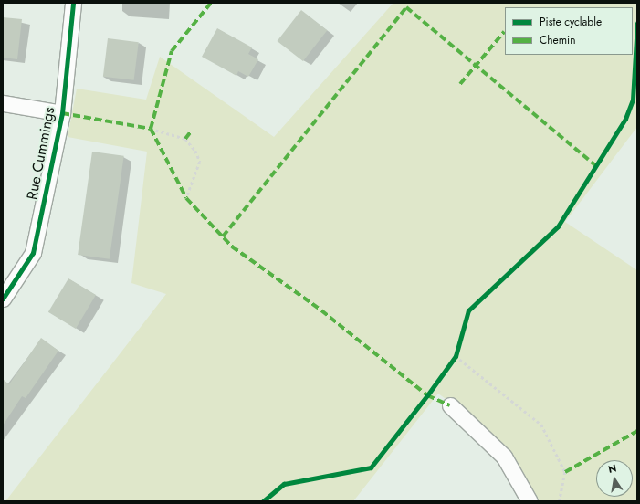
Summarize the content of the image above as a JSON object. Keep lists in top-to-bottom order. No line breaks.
{"streets":{"street":["Rue Cummings"]},"legend":["Piste cyclable","Chemin"],"north":"top"}
